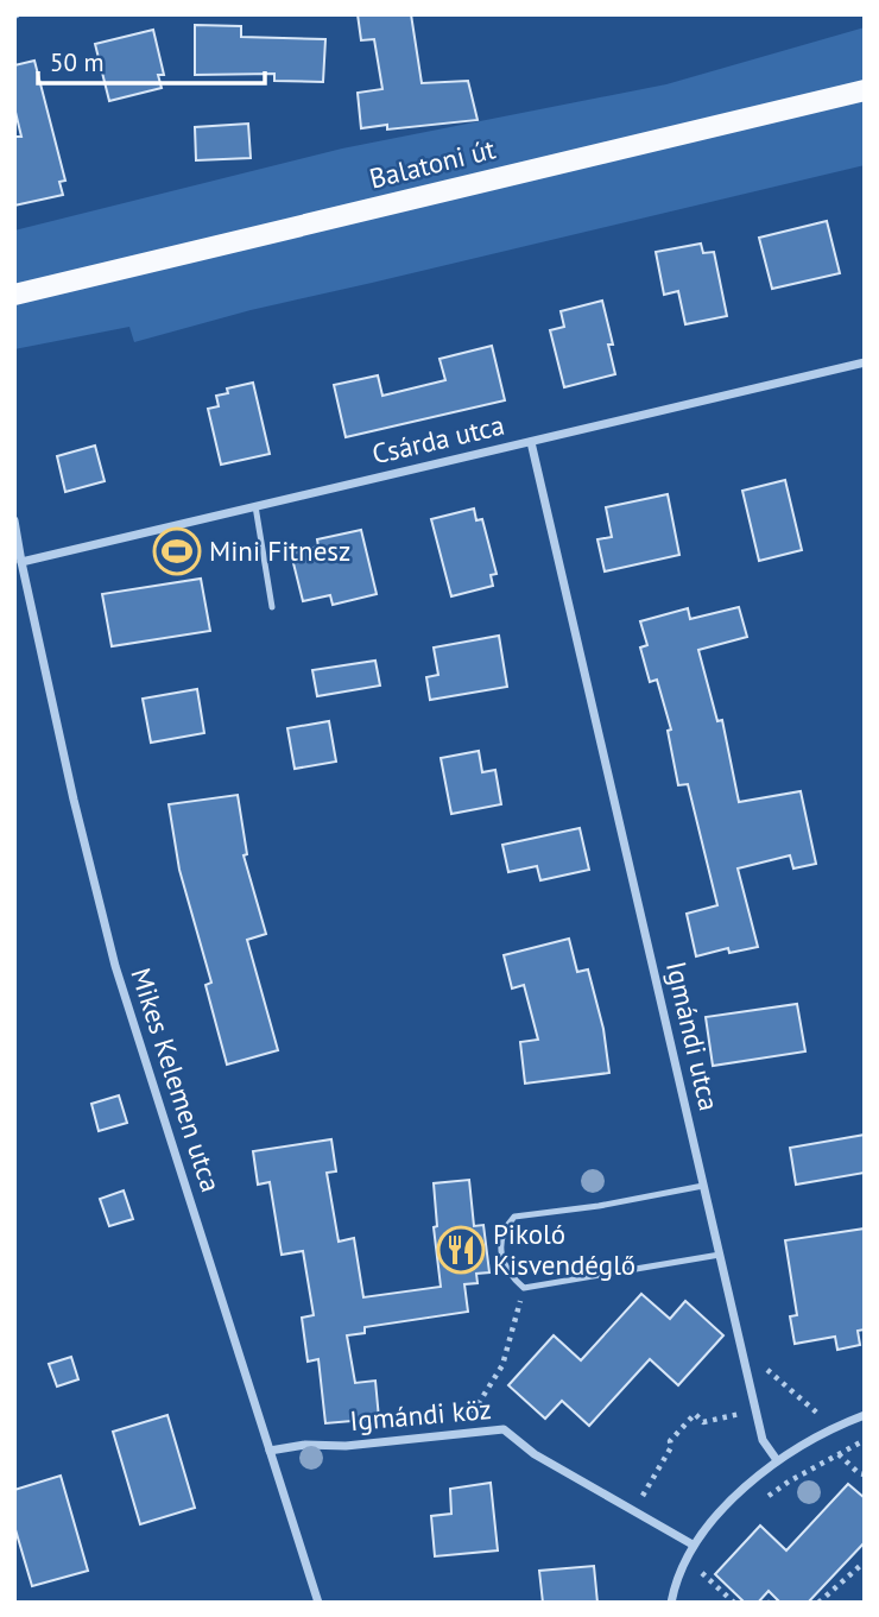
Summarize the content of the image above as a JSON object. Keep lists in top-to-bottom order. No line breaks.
{"streets":{"main road":["Balatoni út"],"street":["Csárda utca","Igmándi utca","Mikes Kelemen utca","Igmándi köz"]},"crossings":[["Csárda utca","Igmándi utca"],["Csárda utca","Mikes Kelemen utca"],["Mikes Kelemen utca","Igmándi köz"]],"places":{"sports":["Mini Fitnesz"],"restaurant":["Pikoló Kisvendéglő"]},"scale_bar":"50 m"}
